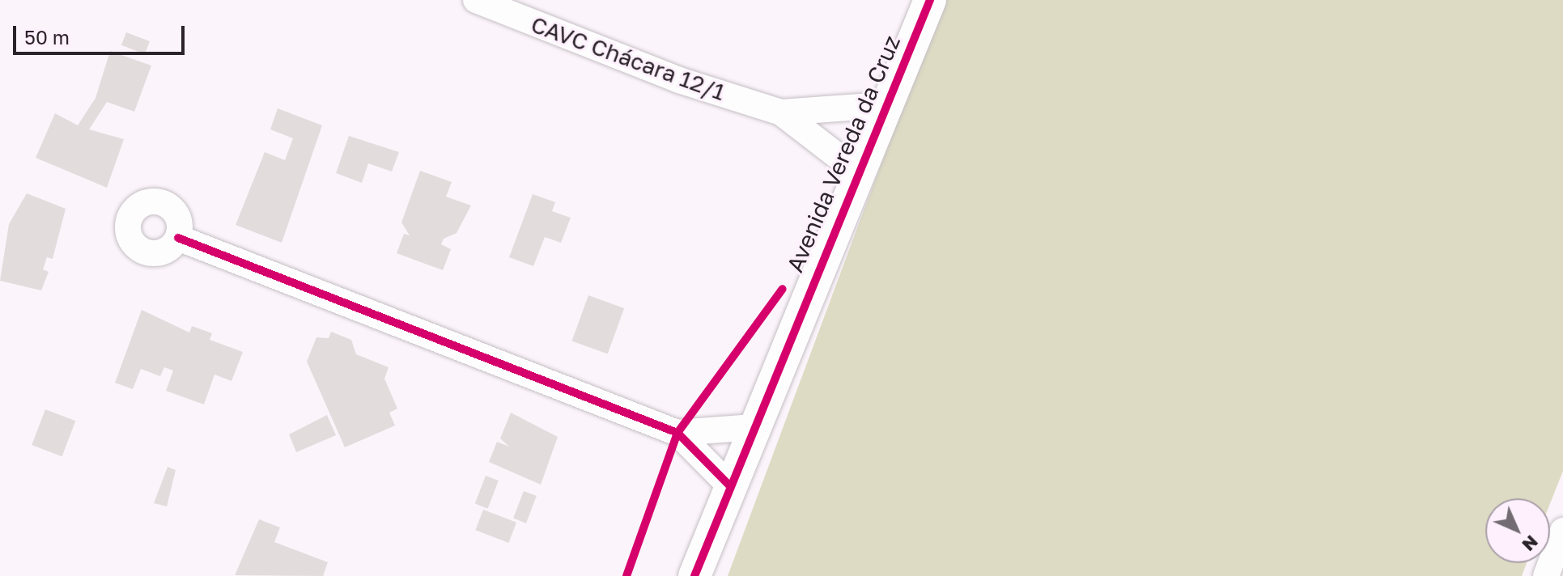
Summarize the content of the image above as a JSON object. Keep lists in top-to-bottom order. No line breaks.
{"streets":{"street":["CAVC Chácara 12/1","Avenida Vereda da Cruz"]},"crossings":[["CAVC Chácara 12/1","Avenida Vereda da Cruz"]],"scale_bar":"50 m","north":"bottom right"}
